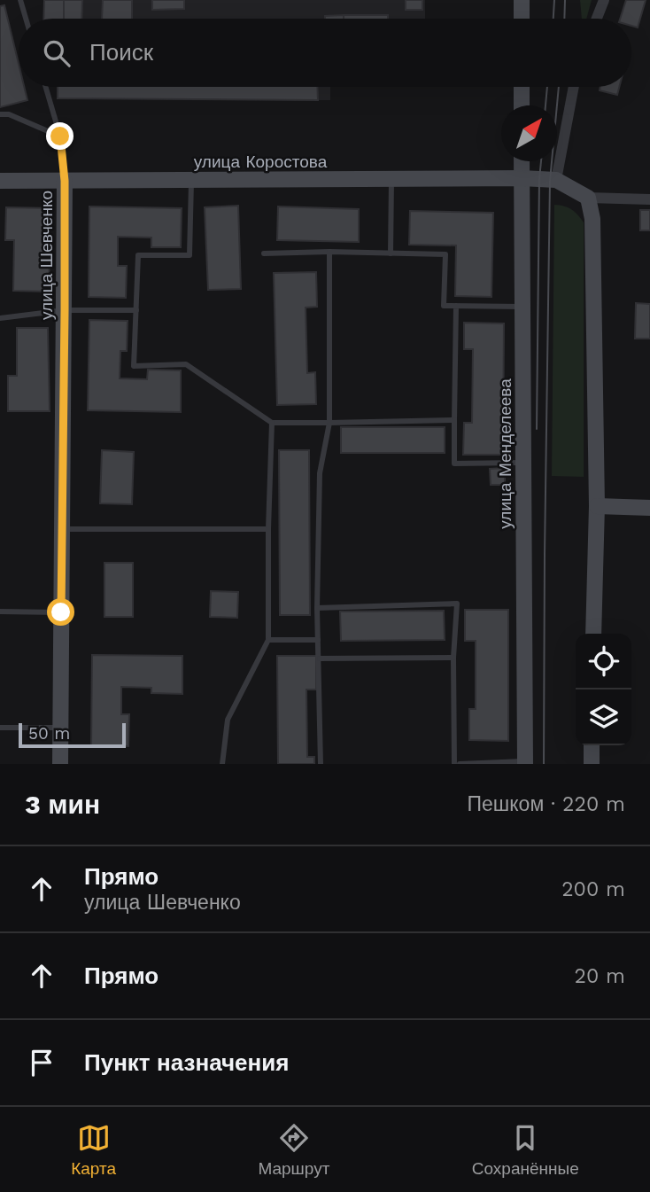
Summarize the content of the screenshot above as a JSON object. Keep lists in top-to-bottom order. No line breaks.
{"streets":{"main road":["улица Коростова","улица Шевченко","улица Менделеева"]},"crossings":[["улица Коростова","улица Шевченко"],["улица Коростова","улица Менделеева"]],"scale_bar":"50 m","north":"top right","page":{"search":"Поиск","scale":"50 m","heading":["3 мин","Пешком · 220 m"],"list":[["Прямо","улица Шевченко","200 m"],["Прямо","20 m"],"Пункт назначения"],"nav":["Карта","Маршрут","Сохранённые"]}}
